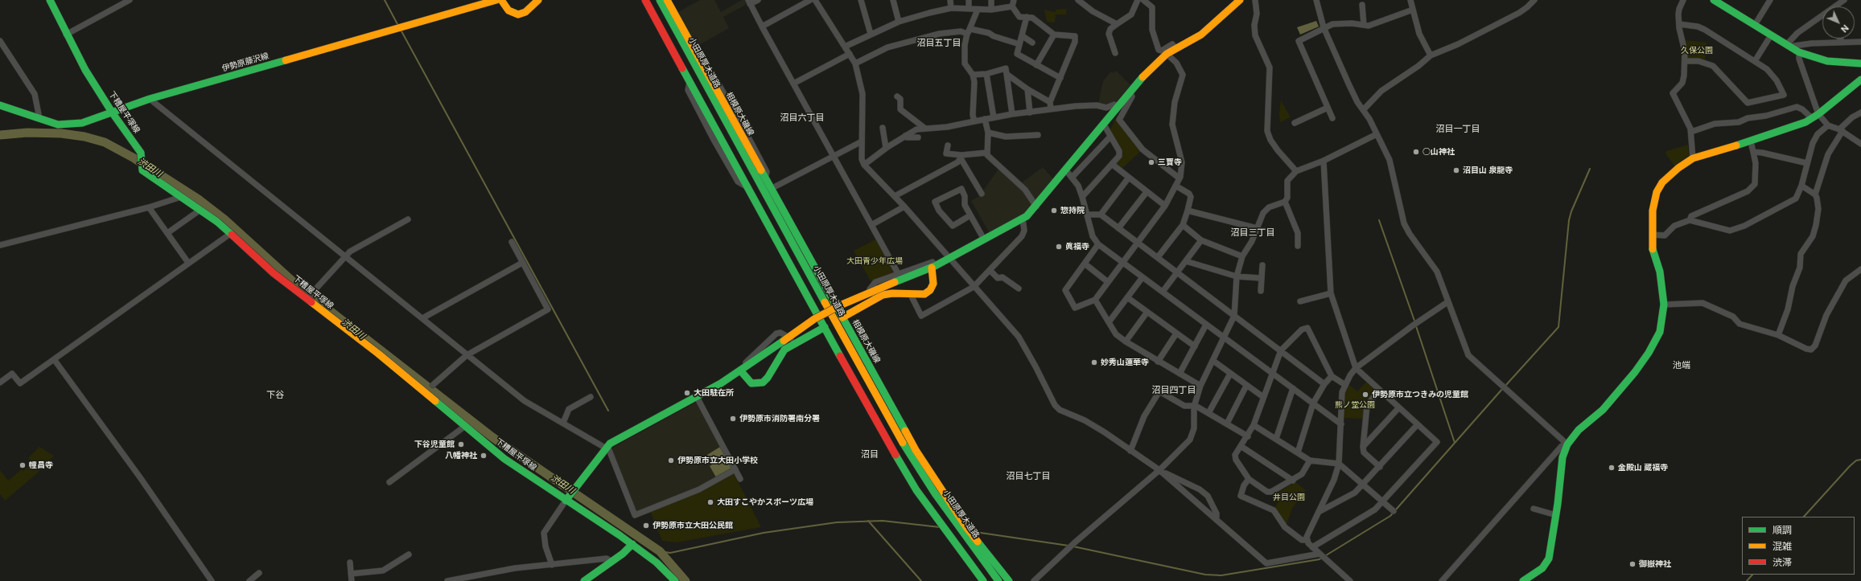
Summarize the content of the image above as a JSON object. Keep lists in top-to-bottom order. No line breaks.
{"streets":{"main road":["伊勢原藤沢線","小田原厚木道路","下糟屋平塚線","相模原大磯線"]},"crossings":[["伊勢原藤沢線","下糟屋平塚線"],["小田原厚木道路","相模原大磯線"]],"districts":["沼目五丁目","沼目六丁目","沼目一丁目","沼目三丁目","池端","沼目四丁目","下谷","沼目","沼目七丁目"],"water":["渋田川"],"parks":["久保公園","大田青少年広場","熊ノ堂公園","井目公園"],"places":["○山神社","三寶寺","沼目山 泉龍寺","惣持院","眞福寺","妙秀山蓮華寺","大田駐在所","伊勢原市立つきみの児童館","伊勢原市消防署南分署","下谷児童館","八幡神社","伊勢原市立大田小学校","幢昌寺","金殿山 蔵福寺","大田すこやかスポーツ広場","伊勢原市立大田公民館","御嶽神社"],"legend":["順調","混雑","渋滞"],"north":"bottom right"}
